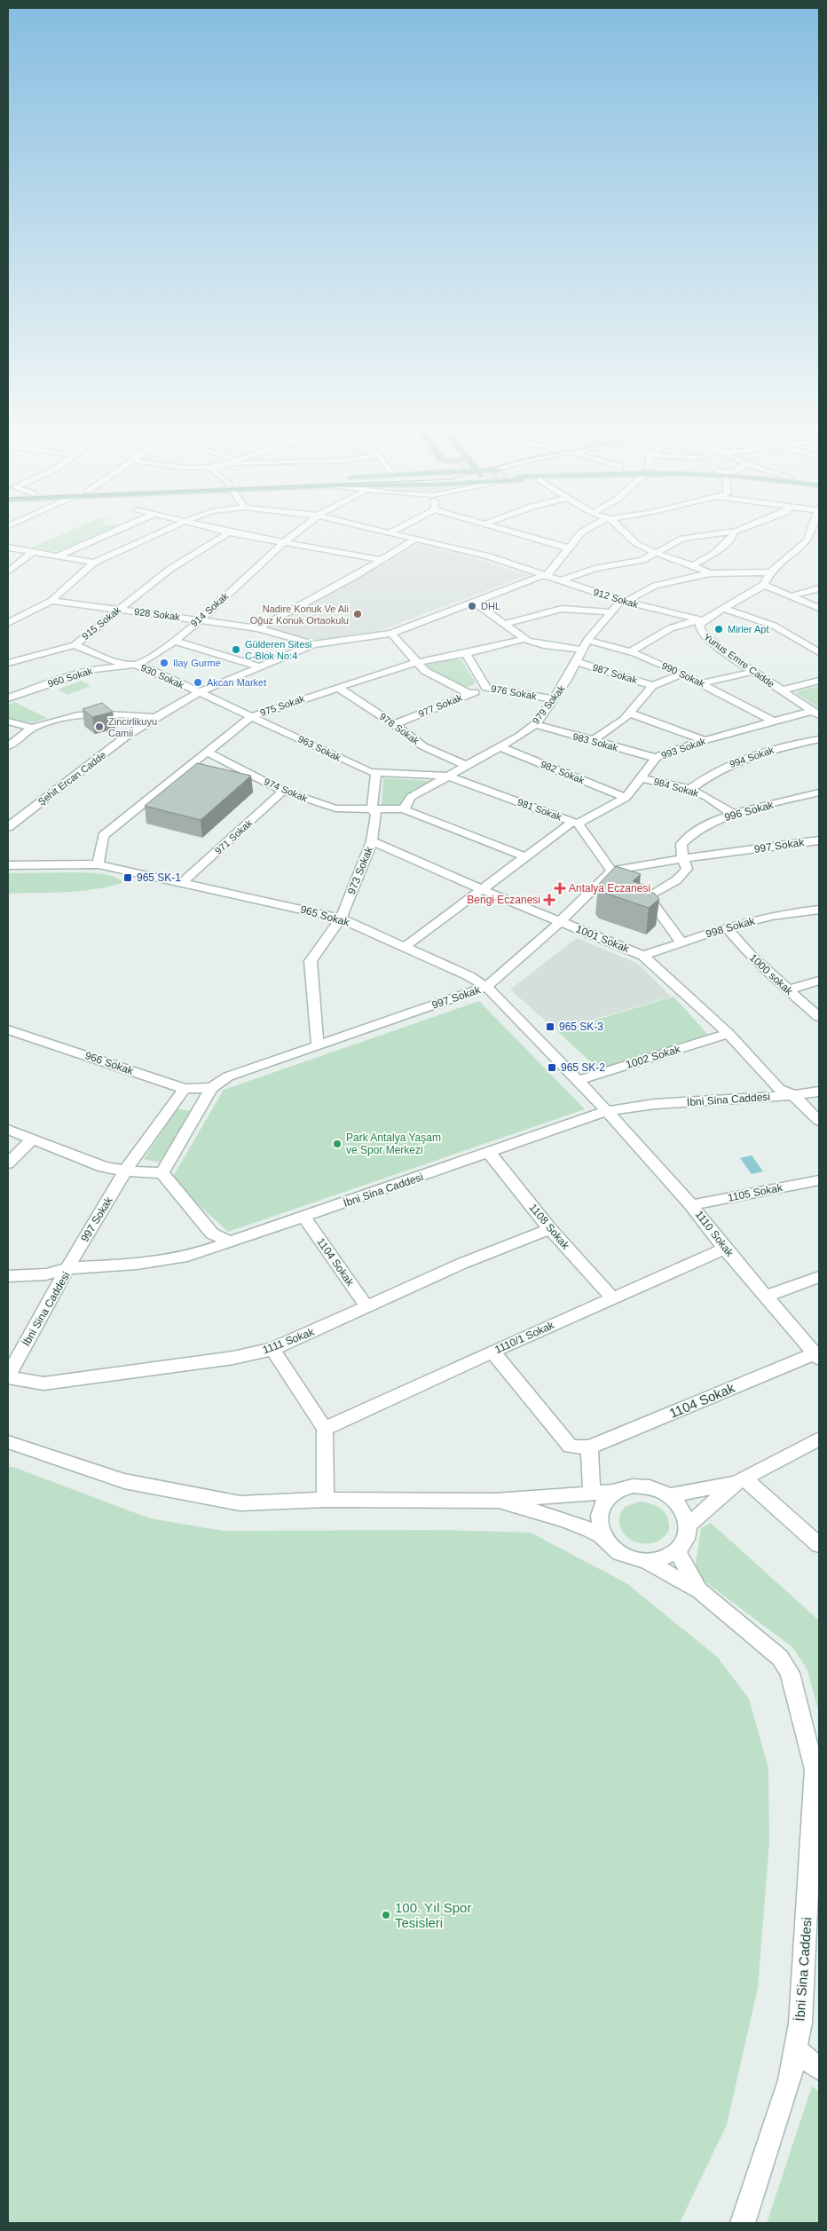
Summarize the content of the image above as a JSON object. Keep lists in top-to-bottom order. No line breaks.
{"streets":{"street":["912 Sokak","914 Sokak","928 Sokak","915 Sokak","Yunus Emre Cadde","987 Sokak","990 Sokak","930 Sokak","960 Sokak","976 Sokak","979 Sokak","975 Sokak","977 Sokak","978 Sokak","983 Sokak","963 Sokak","993 Sokak","994 Sokak","982 Sokak","Şehit Ercan Cadde","984 Sokak","974 Sokak","981 Sokak","996 Sokak","971 Sokak","997 Sokak","973 Sokak","965 Sokak","998 Sokak","1001 Sokak","1000 sokak","1002 Sokak","966 Sokak","İbni Sina Caddesi","1105 Sokak","1108 Sokak","1110 Sokak","1104 Sokak","1110/1 Sokak","1111 Sokak"]},"crossings":[["912 Sokak","928 Sokak"],["912 Sokak","Yunus Emre Cadde"],["912 Sokak","979 Sokak"],["912 Sokak","Şehit Ercan Cadde"],["914 Sokak","928 Sokak"],["914 Sokak","930 Sokak"],["914 Sokak","960 Sokak"],["928 Sokak","915 Sokak"],["928 Sokak","Şehit Ercan Cadde"],["915 Sokak","930 Sokak"],["Yunus Emre Cadde","993 Sokak"],["987 Sokak","979 Sokak"],["990 Sokak","979 Sokak"],["990 Sokak","993 Sokak"],["930 Sokak","960 Sokak"],["930 Sokak","963 Sokak"],["930 Sokak","Şehit Ercan Cadde"],["976 Sokak","979 Sokak"],["976 Sokak","975 Sokak"],["976 Sokak","977 Sokak"],["979 Sokak","978 Sokak"],["979 Sokak","983 Sokak"],["979 Sokak","963 Sokak"],["979 Sokak","982 Sokak"],["979 Sokak","974 Sokak"],["979 Sokak","981 Sokak"],["975 Sokak","978 Sokak"],["975 Sokak","963 Sokak"],["975 Sokak","974 Sokak"],["975 Sokak","965 Sokak"],["977 Sokak","978 Sokak"],["983 Sokak","993 Sokak"],["963 Sokak","Şehit Ercan Cadde"],["963 Sokak","981 Sokak"],["963 Sokak","973 Sokak"],["993 Sokak","982 Sokak"],["993 Sokak","984 Sokak"],["993 Sokak","981 Sokak"],["993 Sokak","965 Sokak"],["993 Sokak","1001 Sokak"],["994 Sokak","984 Sokak"],["984 Sokak","996 Sokak"],["974 Sokak","971 Sokak"],["974 Sokak","973 Sokak"],["996 Sokak","997 Sokak"],["996 Sokak","998 Sokak"],["971 Sokak","965 Sokak"],["997 Sokak","973 Sokak"],["997 Sokak","965 Sokak"],["997 Sokak","1001 Sokak"],["997 Sokak","966 Sokak"],["997 Sokak","İbni Sina Caddesi"],["973 Sokak","965 Sokak"],["973 Sokak","1001 Sokak"],["965 Sokak","1002 Sokak"],["965 Sokak","İbni Sina Caddesi"],["965 Sokak","1110 Sokak"],["998 Sokak","1001 Sokak"],["998 Sokak","1000 sokak"],["1001 Sokak","1002 Sokak"],["1001 Sokak","İbni Sina Caddesi"],["İbni Sina Caddesi","1108 Sokak"],["İbni Sina Caddesi","1110 Sokak"],["İbni Sina Caddesi","1104 Sokak"],["İbni Sina Caddesi","1111 Sokak"],["1105 Sokak","1110 Sokak"],["1108 Sokak","1110/1 Sokak"],["1108 Sokak","1111 Sokak"],["1110 Sokak","1104 Sokak"],["1110 Sokak","1110/1 Sokak"],["1104 Sokak","1111 Sokak"]],"places":{"other":["DHL","Nadire Konuk Ve Ali Oğuz Konuk Ortaokulu","Mirler Apt","Gülderen Sitesi C-Blok No:4","Ilay Gurme","Akcan Market","Zincirlikuyu Camii","Park Antalya Yaşam ve Spor Merkezi","100. Yıl Spor Tesisleri"],"transit":["965 SK-1","965 SK-3","965 SK-2"],"health":["Antalya Eczanesi","Bengi Eczanesi"]}}
